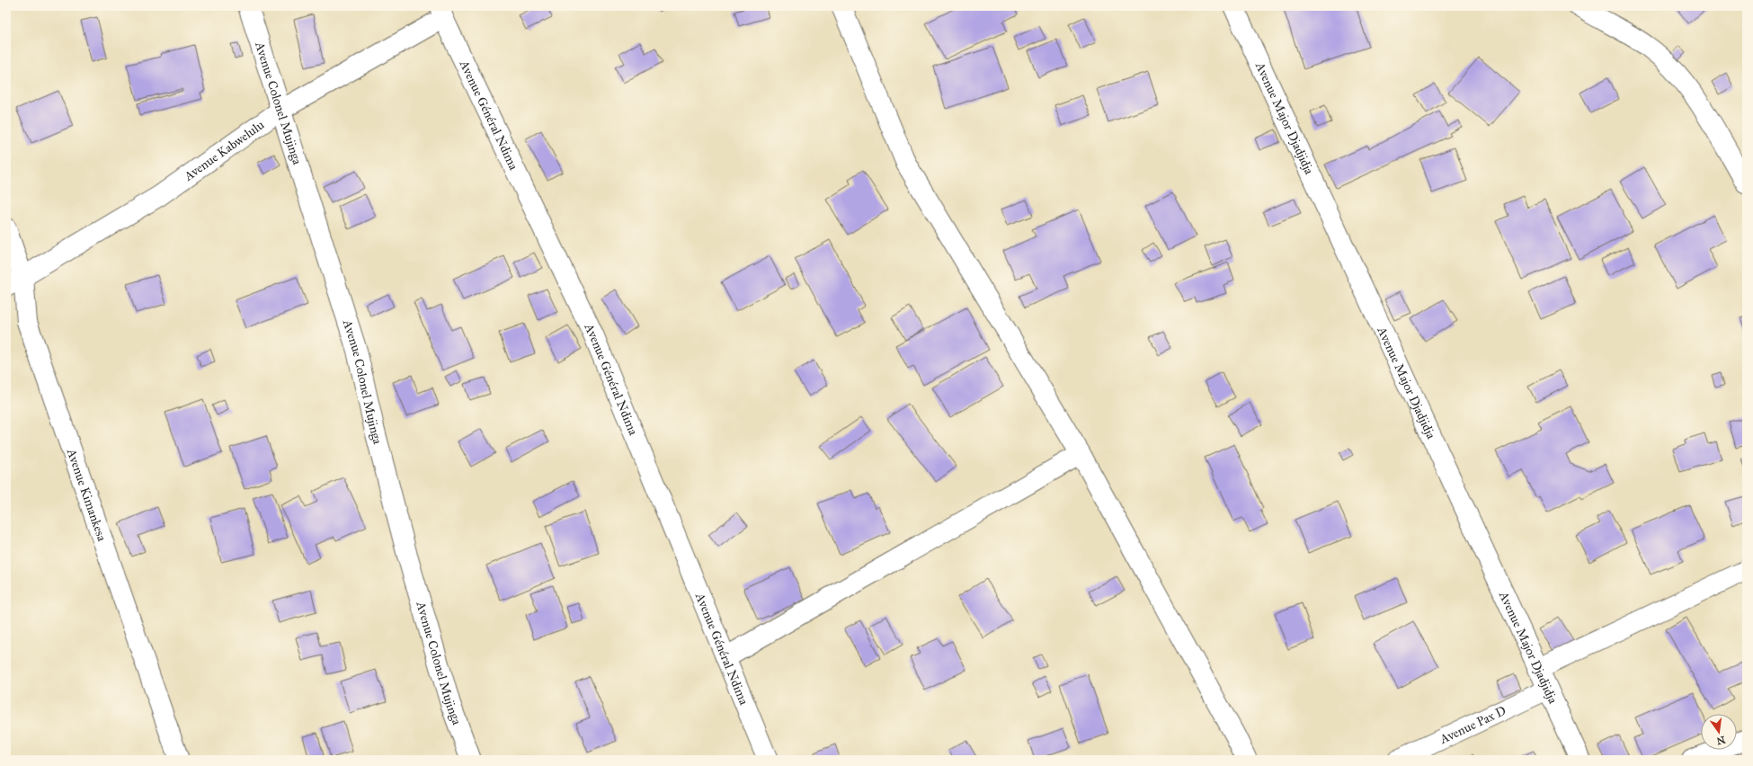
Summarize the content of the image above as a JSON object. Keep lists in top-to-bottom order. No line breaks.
{"streets":{"street":["Avenue Colonel Mujinga","Avenue Général Ndima","Avenue Major Djadjidja","Avenue Kabwelulu","Avenue Kimankesa","Avenue Pax D"]},"crossings":[["Avenue Colonel Mujinga","Avenue Kabwelulu"],["Avenue Général Ndima","Avenue Kabwelulu"],["Avenue Major Djadjidja","Avenue Pax D"],["Avenue Kabwelulu","Avenue Kimankesa"]],"north":"bottom"}
